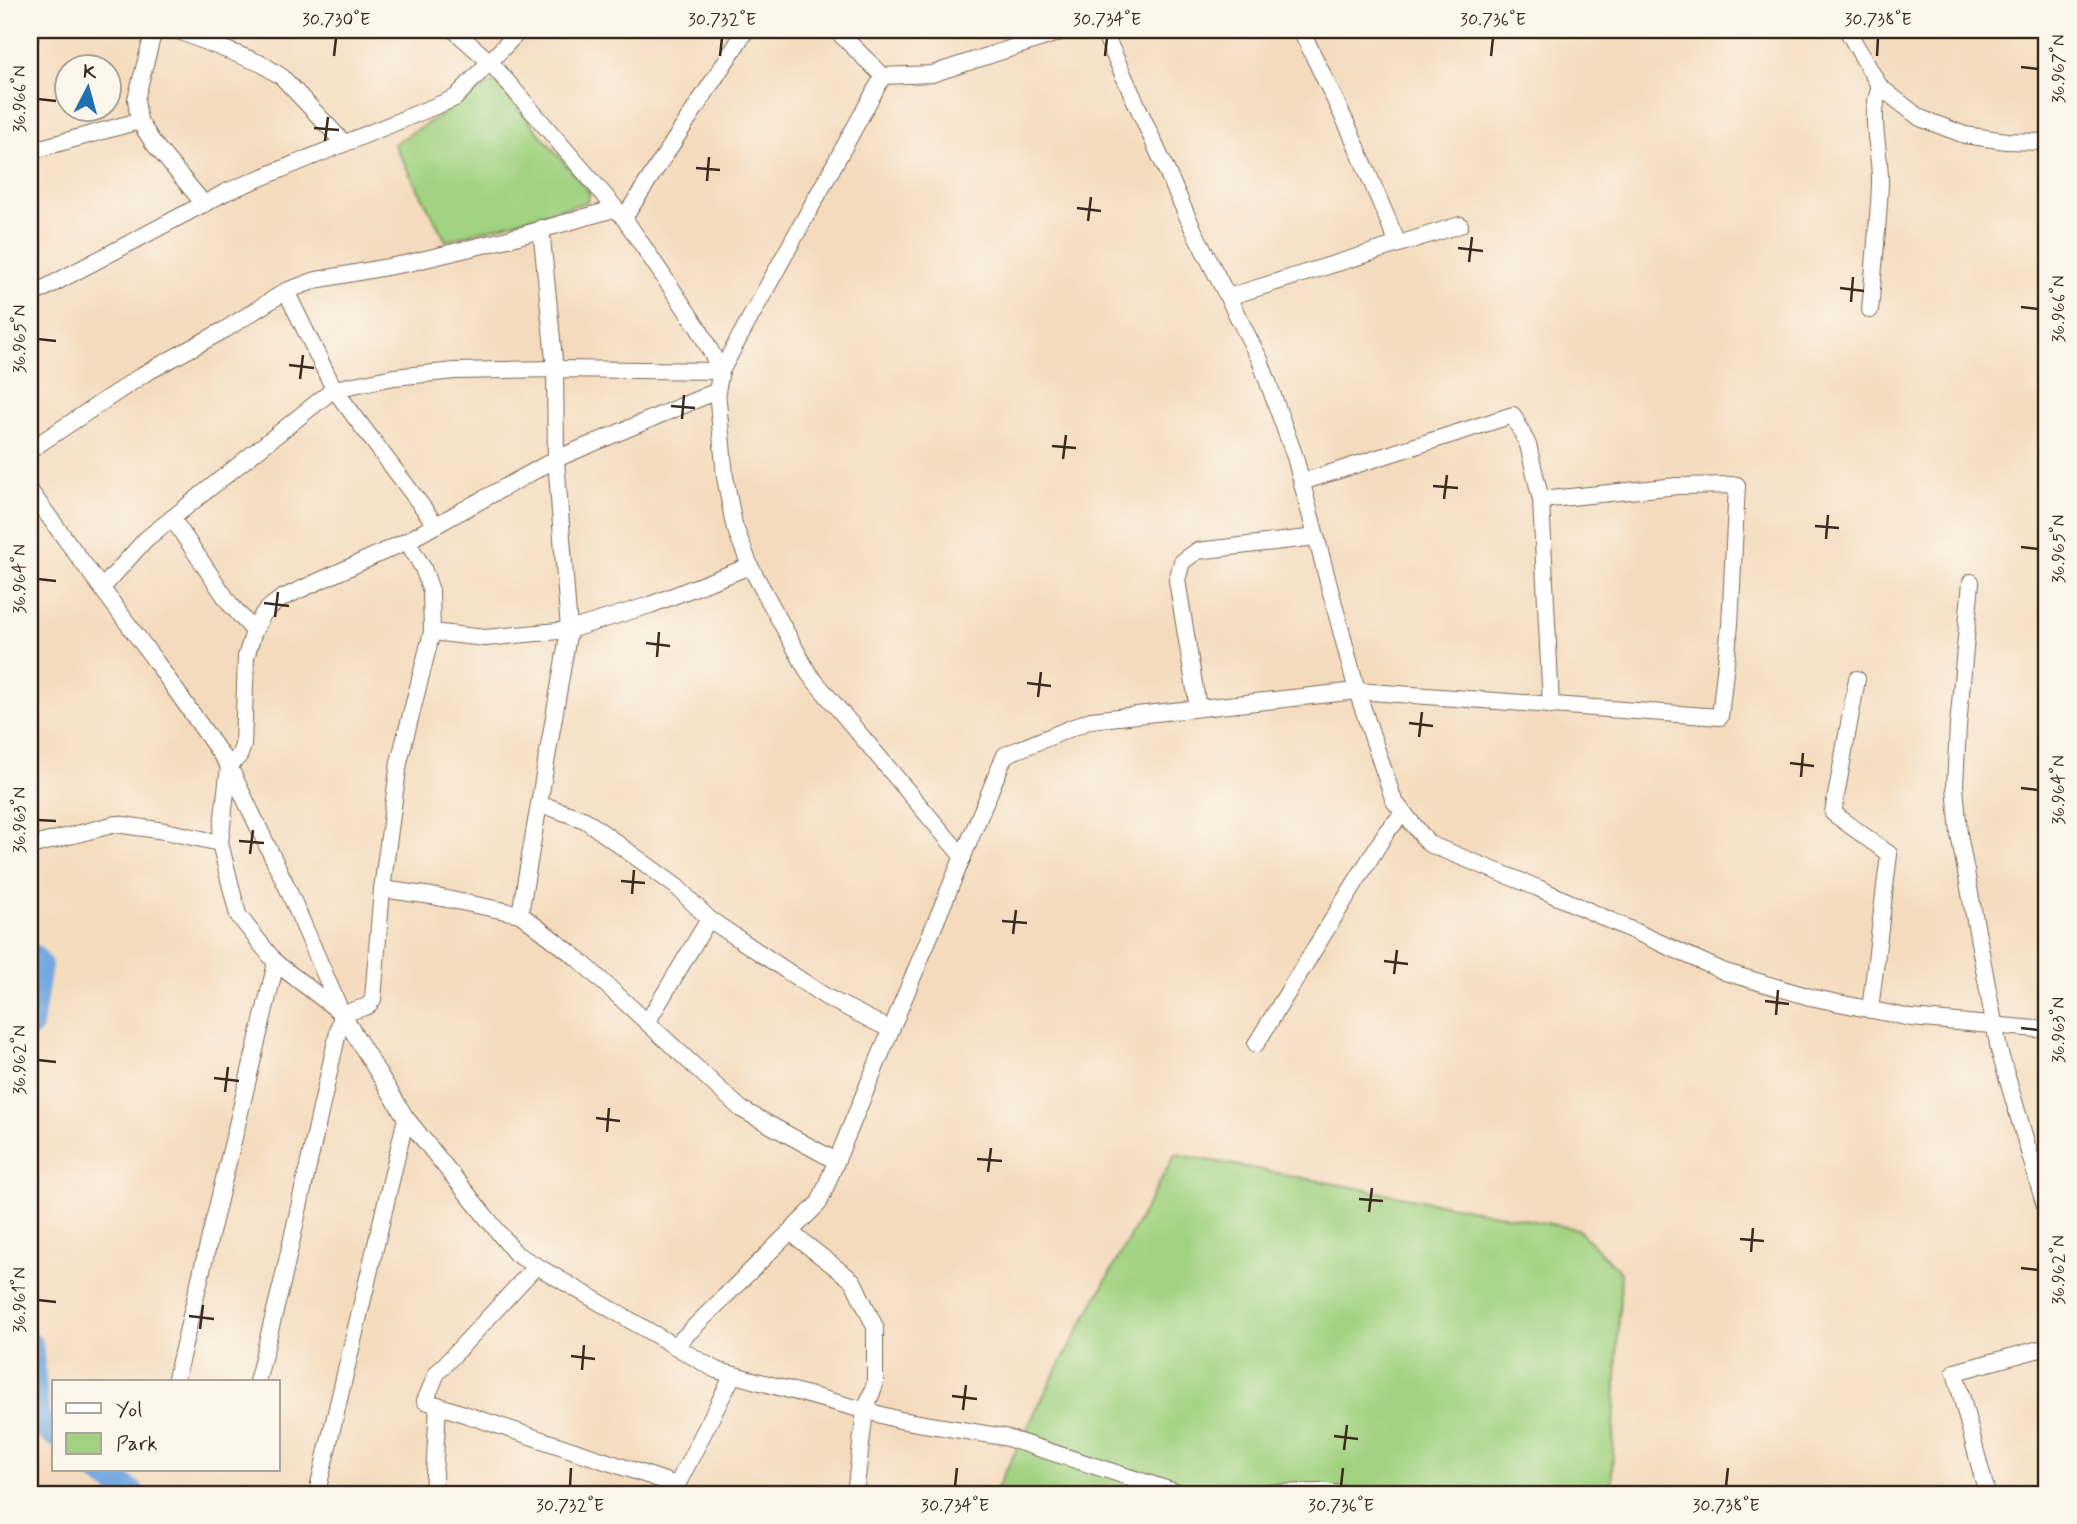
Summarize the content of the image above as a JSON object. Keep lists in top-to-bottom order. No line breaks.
{"legend":["Yol","Park"],"north":"top","coordinates":["30.730°E","30.732°E","30.734°E","30.736°E","30.738°E","36.967°N","36.966°N","36.965°N","36.964°N","36.963°N","36.962°N","36.961°N"]}
